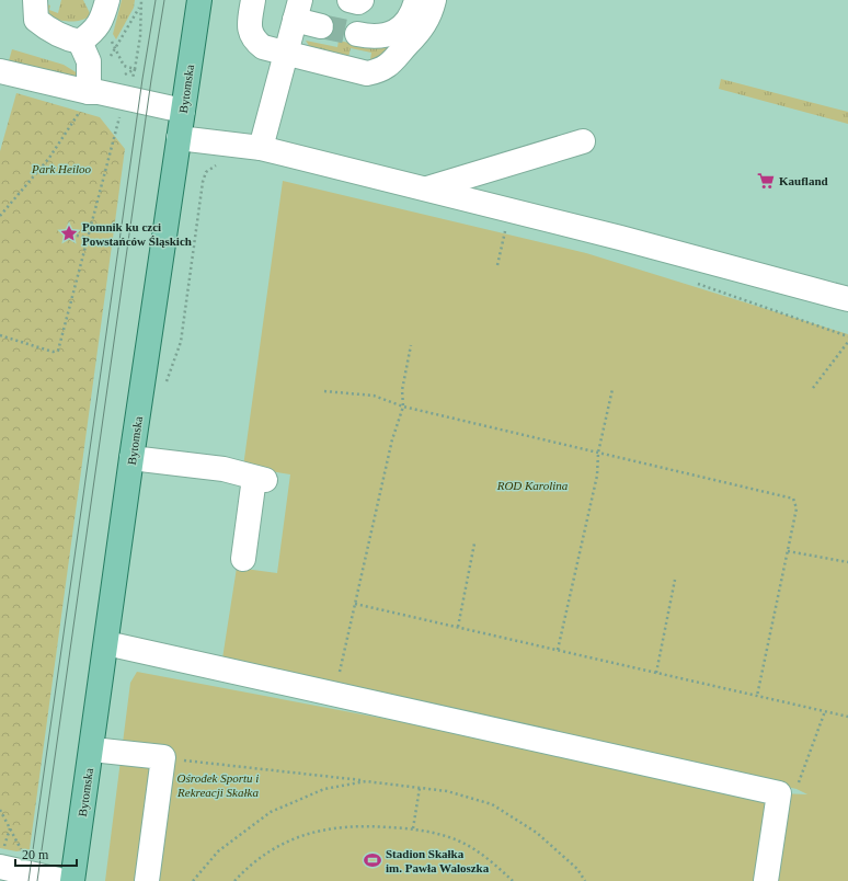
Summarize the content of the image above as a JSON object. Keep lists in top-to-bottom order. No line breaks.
{"streets":{"main road":["Bytomska"]},"parks":["Park Heiloo","ROD Karolina","Ośrodek Sportu i Rekreacji Skałka"],"places":{"supermarket":["Kaufland"],"place":["Pomnik ku czci Powstańców Śląskich"],"sports":["Stadion Skałka im. Pawła Waloszka"]},"scale_bar":"20 m"}
